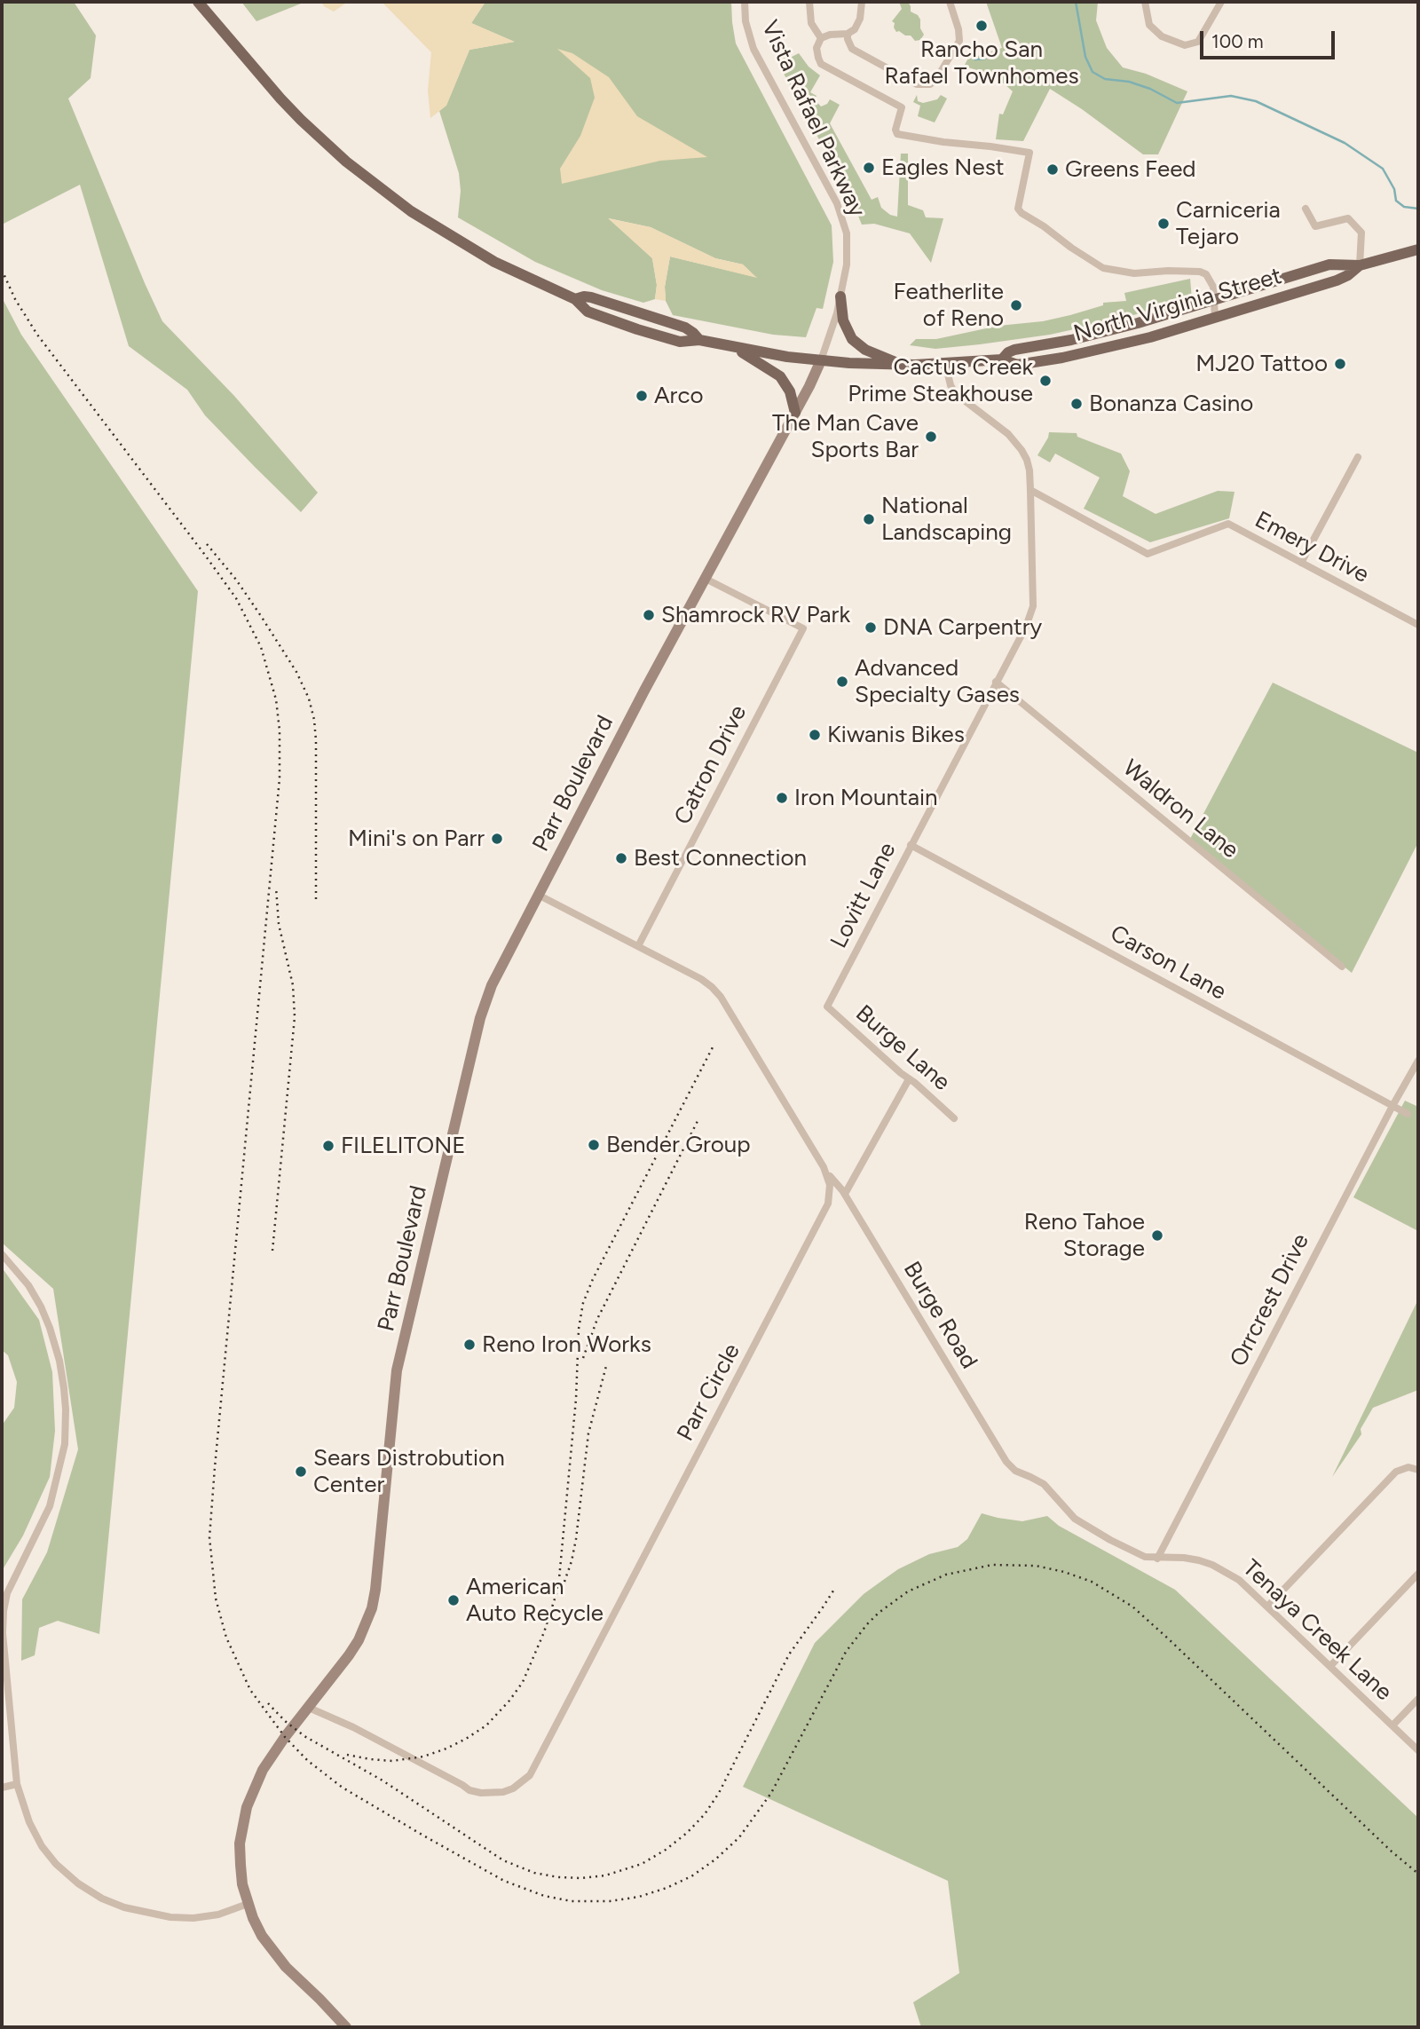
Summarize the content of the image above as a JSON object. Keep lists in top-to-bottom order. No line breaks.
{"streets":{"main road":["North Virginia Street","Parr Boulevard"],"street":["Vista Rafael Parkway","Emery Drive","Catron Drive","Waldron Lane","Lovitt Lane","Carson Lane","Burge Lane","Orrcrest Drive","Burge Road","Parr Circle","Tenaya Creek Lane"]},"crossings":[["Vista Rafael Parkway","North Virginia Street"],["Vista Rafael Parkway","Parr Boulevard"],["North Virginia Street","Parr Boulevard"],["Emery Drive","Lovitt Lane"],["Catron Drive","Parr Boulevard"],["Parr Boulevard","Parr Circle"],["Waldron Lane","Lovitt Lane"],["Lovitt Lane","Carson Lane"],["Lovitt Lane","Burge Lane"],["Carson Lane","Orrcrest Drive"],["Orrcrest Drive","Tenaya Creek Lane"],["Burge Road","Parr Circle"],["Burge Road","Tenaya Creek Lane"]],"places":["Rancho San Rafael Townhomes","Eagles Nest","Greens Feed","Carniceria Tejaro","Featherlite of Reno","MJ20 Tattoo","Cactus Creek Prime Steakhouse","Arco","Bonanza Casino","The Man Cave Sports Bar","National Landscaping","Shamrock RV Park","DNA Carpentry","Advanced Specialty Gases","Kiwanis Bikes","Iron Mountain","Mini's on Parr","Best Connection","Bender Group","FILELITONE","Reno Tahoe Storage","Reno Iron Works","Sears Distrobution Center","American Auto Recycle"],"scale_bar":"100 m"}
